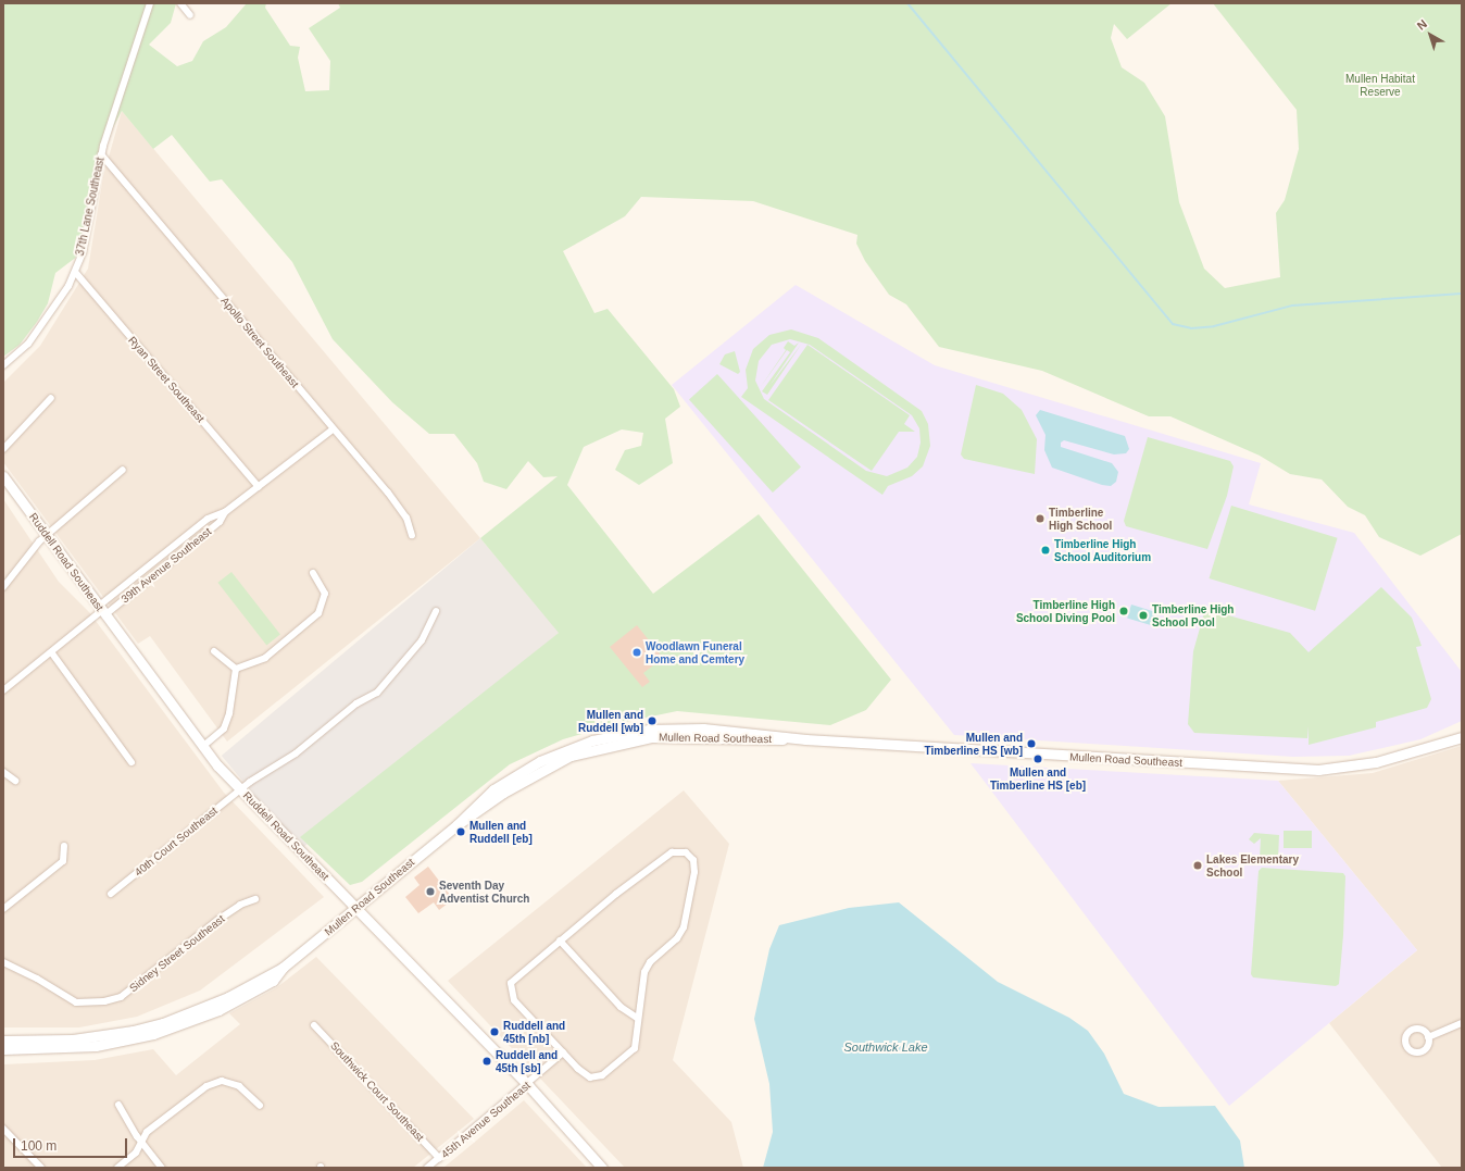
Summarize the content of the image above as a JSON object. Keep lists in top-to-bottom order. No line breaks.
{"streets":{"street":["37th Lane Southeast","Apollo Street Southeast","Ryan Street Southeast","Ruddell Road Southeast","39th Avenue Southeast","Mullen Road Southeast","40th Court Southeast","Sidney Street Southeast","Southwick Court Southeast","45th Avenue Southeast"]},"crossings":[["37th Lane Southeast","Apollo Street Southeast"],["37th Lane Southeast","Ryan Street Southeast"],["Apollo Street Southeast","39th Avenue Southeast"],["Ryan Street Southeast","39th Avenue Southeast"],["Ruddell Road Southeast","39th Avenue Southeast"],["Ruddell Road Southeast","Mullen Road Southeast"],["Ruddell Road Southeast","40th Court Southeast"],["Ruddell Road Southeast","45th Avenue Southeast"],["Southwick Court Southeast","45th Avenue Southeast"]],"water":["Southwick Lake"],"parks":["Mullen Habitat Reserve"],"places":["Timberline High School","Timberline High School Auditorium","Timberline High School Diving Pool","Timberline High School Pool","Woodlawn Funeral Home and Cemtery","Mullen and Ruddell [wb]","Mullen and Timberline HS [wb]","Mullen and Timberline HS [eb]","Mullen and Ruddell [eb]","Lakes Elementary School","Seventh Day Adventist Church","Ruddell and 45th [nb]","Ruddell and 45th [sb]"],"scale_bar":"100 m","north":"top left"}
